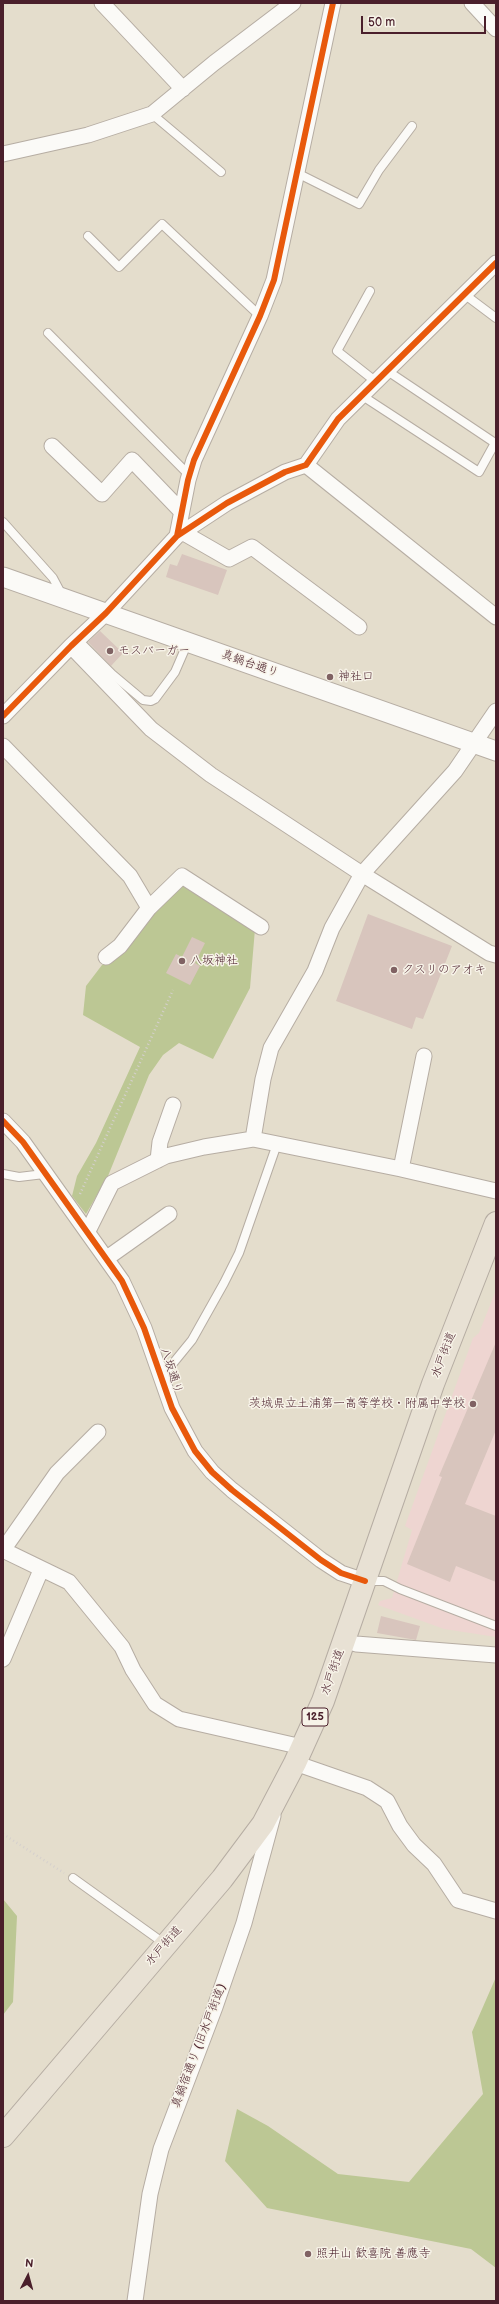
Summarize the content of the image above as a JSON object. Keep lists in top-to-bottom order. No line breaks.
{"streets":{"highway":["水戸街道","125"],"street":["真鍋台通り","八坂通り","真鍋宿通り (旧水戸街道)"]},"crossings":[["水戸街道","八坂通り"],["水戸街道","真鍋宿通り (旧水戸街道)"]],"places":["モスバーガー","神社口","八坂神社","クスリのアオキ","茨城県立土浦第一高等学校・附属中学校","照井山 歓喜院 善應寺"],"scale_bar":"50 m","north":"top"}
